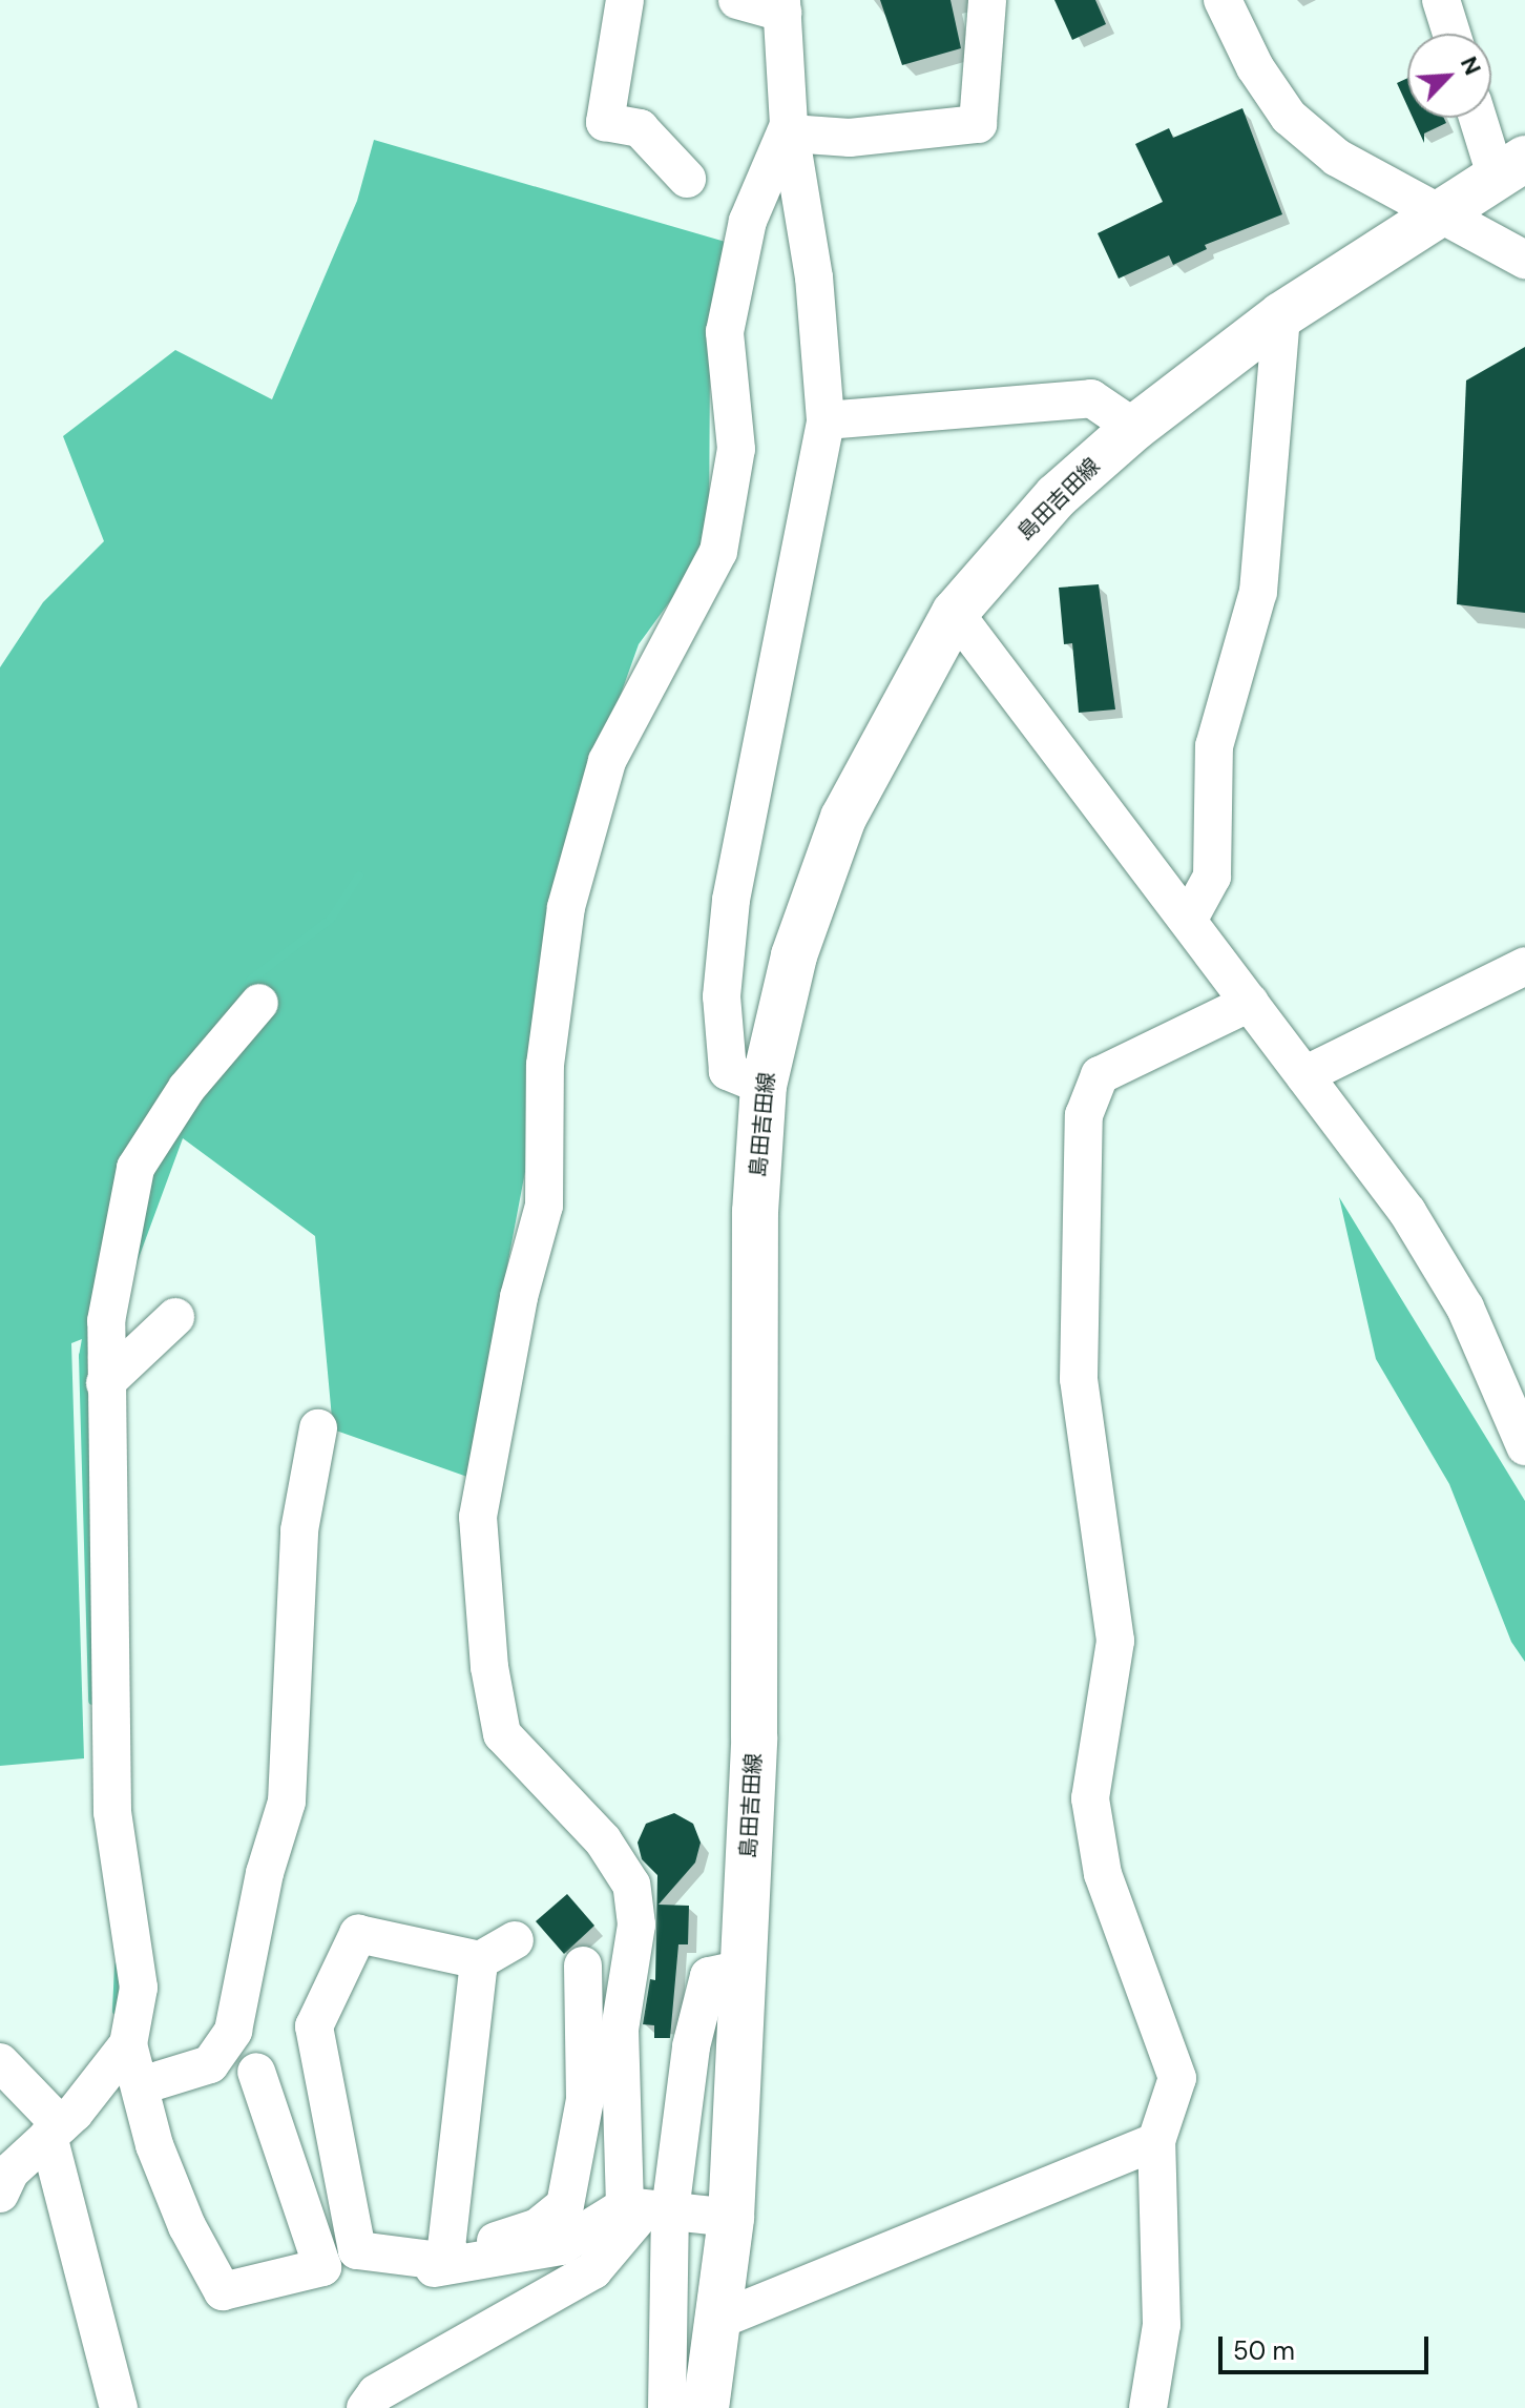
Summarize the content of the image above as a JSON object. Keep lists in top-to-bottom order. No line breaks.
{"streets":{"main road":["島田吉田線"]},"scale_bar":"50 m","north":"top right"}
